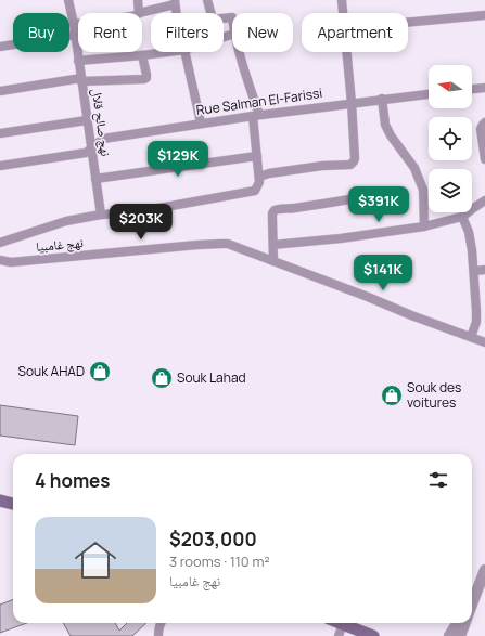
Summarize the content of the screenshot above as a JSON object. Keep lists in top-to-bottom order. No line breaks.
{"streets":{"street":["Rue Salman El-Farissi","نهج صالح قلال","نهج غامبيا"]},"crossings":[["Rue Salman El-Farissi","نهج صالح قلال"]],"places":{"shop":["Souk AHAD","Souk Lahad","Souk des voitures"]},"north":"left","page":{"chip":["Buy","Rent","Filters","New","Apartment"],"price":["$129K","$391K","$203K","$141K"],"heading":"4 homes","list":[{"name":"$203,000","note":"3 rooms · 110 m² · نهج غامبيا"}]}}
